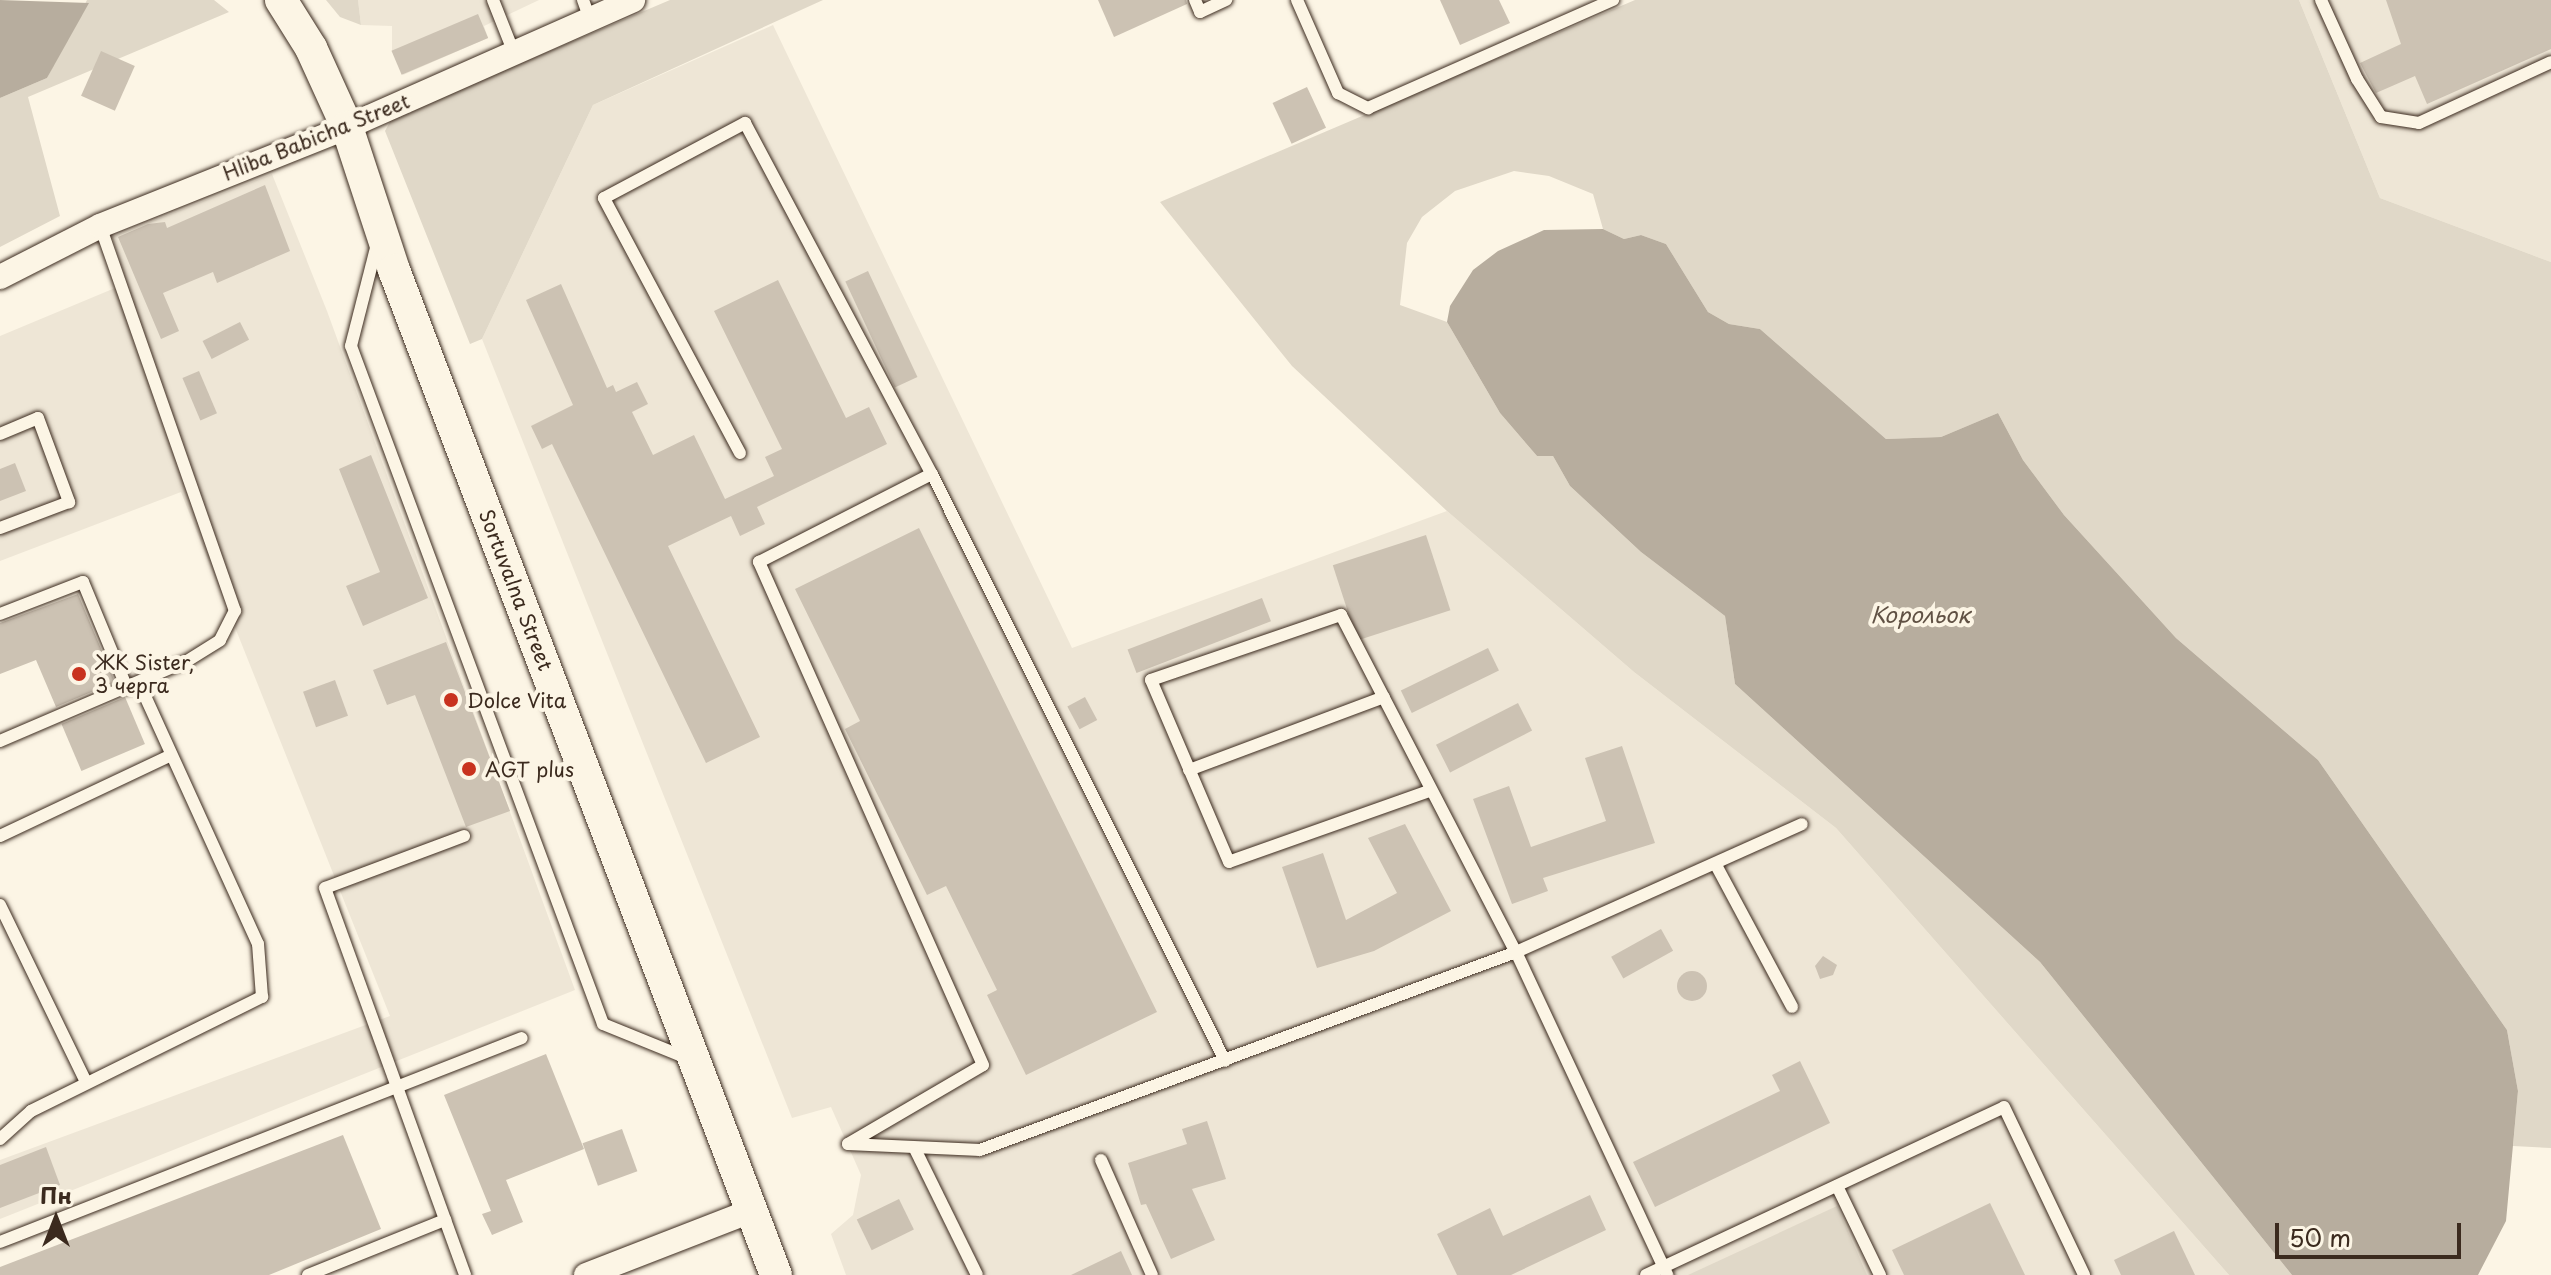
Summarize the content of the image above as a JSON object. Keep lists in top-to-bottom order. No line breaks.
{"streets":{"street":["Hliba Babicha Street","Sortuvalna Street"]},"crossings":[["Hliba Babicha Street","Sortuvalna Street"]],"water":["Корольок"],"places":["ЖК Sister, 3 черга","Dolce Vita","AGT plus"],"scale_bar":"50 m","north":"top"}
